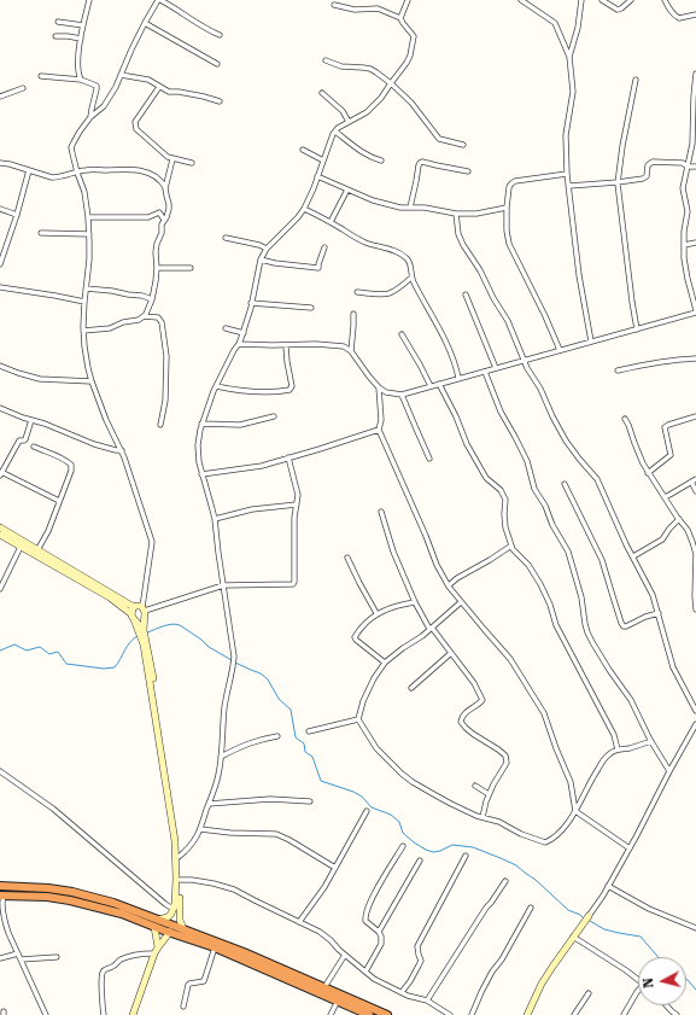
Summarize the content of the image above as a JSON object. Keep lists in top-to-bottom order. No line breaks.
{"north":"left"}
